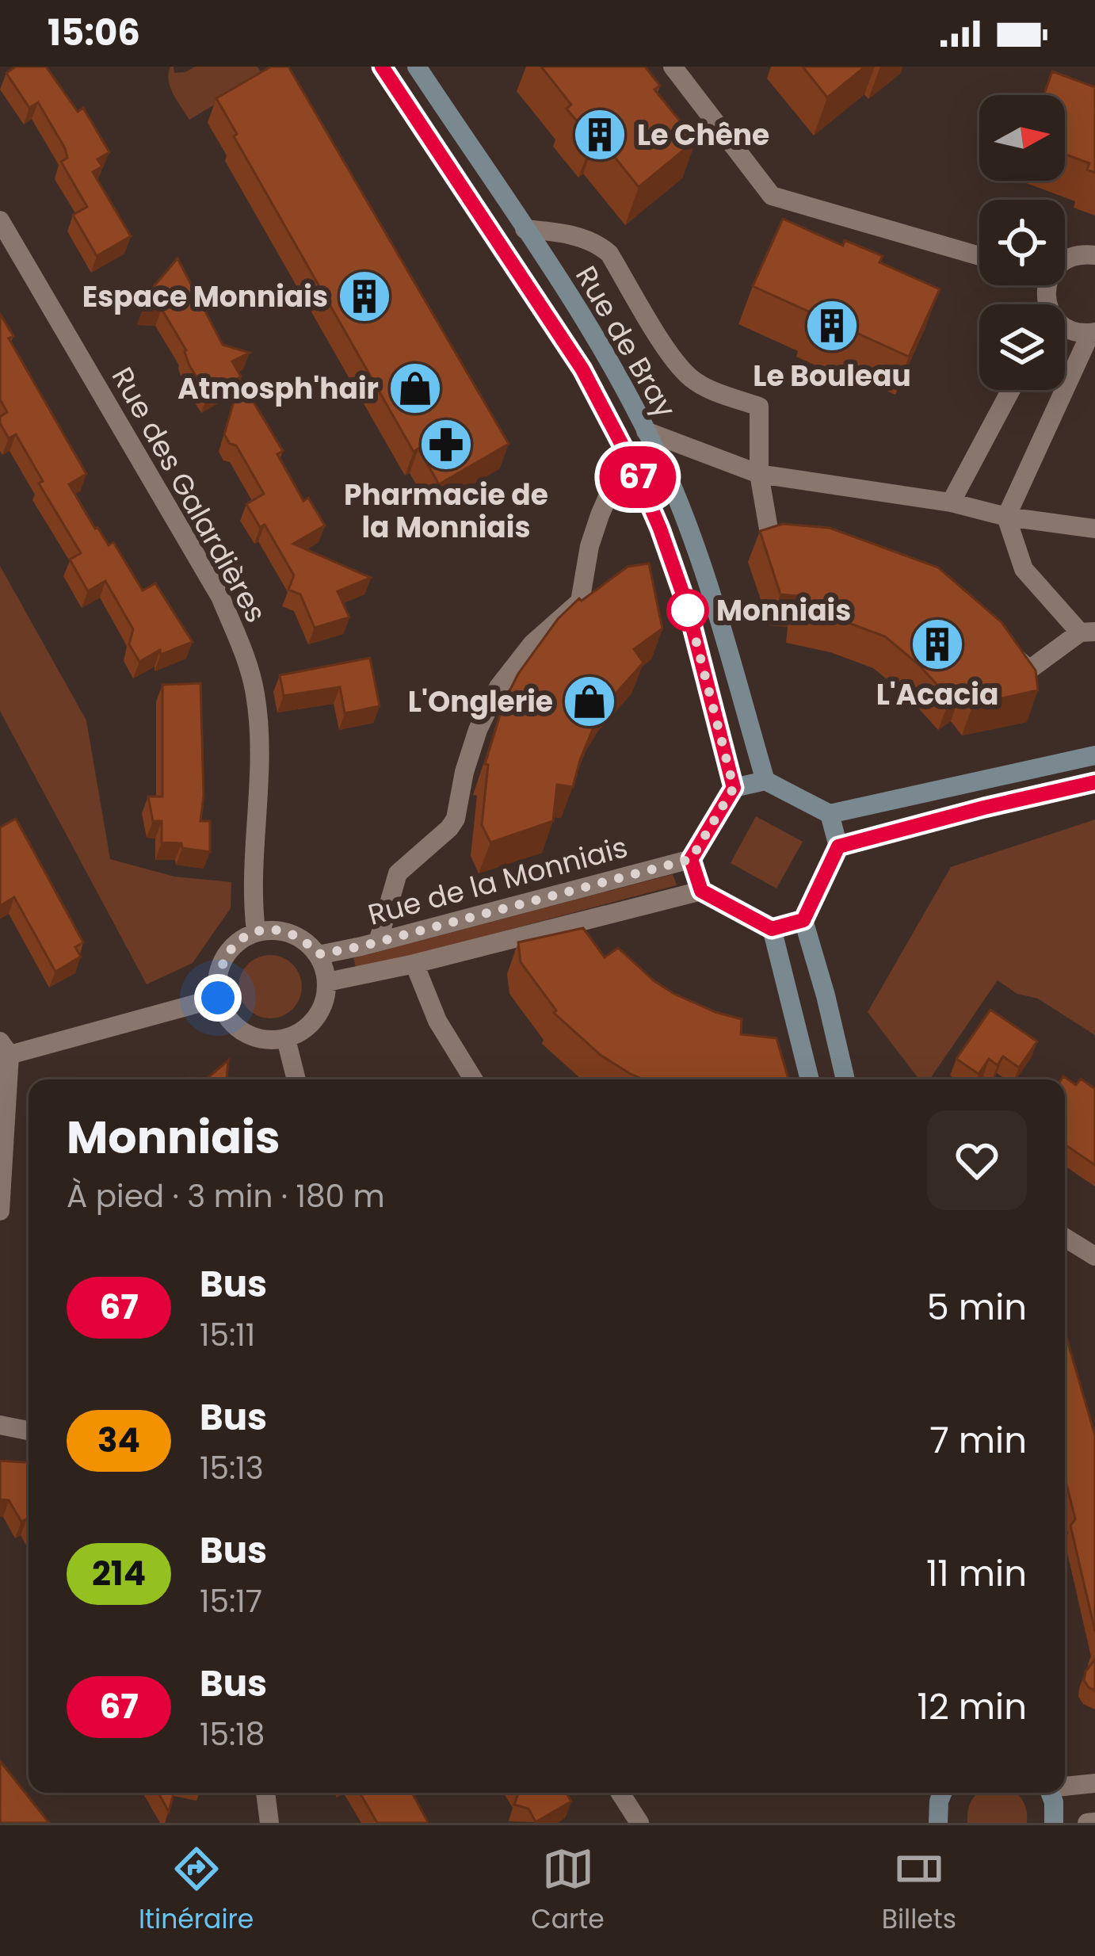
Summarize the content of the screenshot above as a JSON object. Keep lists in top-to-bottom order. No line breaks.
{"streets":{"street":["Rue de Bray","Rue des Galardières","Rue de la Monniais"]},"crossings":[["Rue de Bray","Rue de la Monniais"],["Rue des Galardières","Rue de la Monniais"]],"places":{"building":["Le Chêne","Espace Monniais","Le Bouleau","L'Acacia"],"shop":["Atmosph'hair","L'Onglerie"],"pharmacy":["Pharmacie de la Monniais"],"other":["Monniais"]},"lines":["bus line 67"],"north":"right","page":{"status":"15:06","on_map":"67","heading":["Monniais","À pied · 3 min · 180 m"],"list":[{"mark":"67","name":"Bus","note":"15:11","value":"5 min"},{"mark":"34","name":"Bus","note":"15:13","value":"7 min"},{"mark":"214","name":"Bus","note":"15:17","value":"11 min"},{"mark":"67","name":"Bus","note":"15:18","value":"12 min"}],"tabs":["Itinéraire","Carte","Billets"]}}
